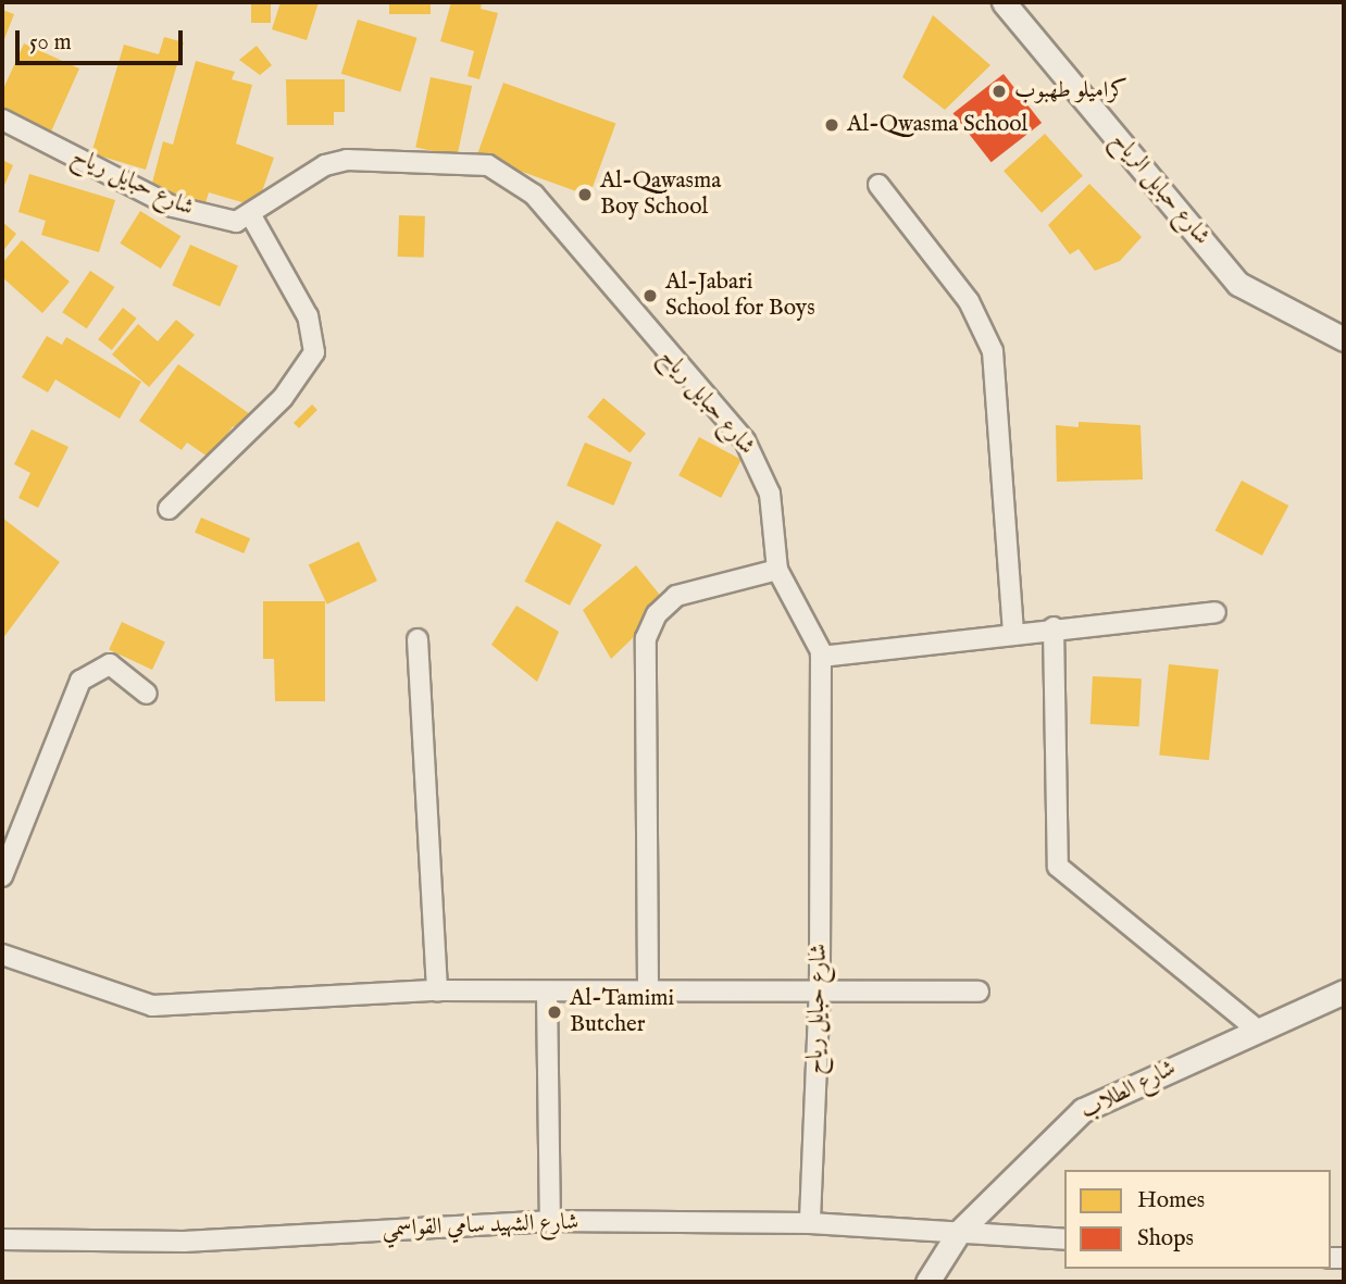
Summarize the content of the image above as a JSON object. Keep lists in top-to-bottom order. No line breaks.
{"streets":{"street":["شارع حبايل رياح","شارع حبايل الرياح","شارع الطلاب","شارع الشهيد سامي القواسمي"]},"crossings":[["شارع حبايل رياح","شارع الشهيد سامي القواسمي"],["شارع الطلاب","شارع الشهيد سامي القواسمي"]],"places":["كراميلو طهبوب","Al-Qwasma School","Al-Qawasma Boy School","Al-Jabari School for Boys","Al-Tamimi Butcher"],"legend":["Homes","Shops"],"scale_bar":"50 m"}
